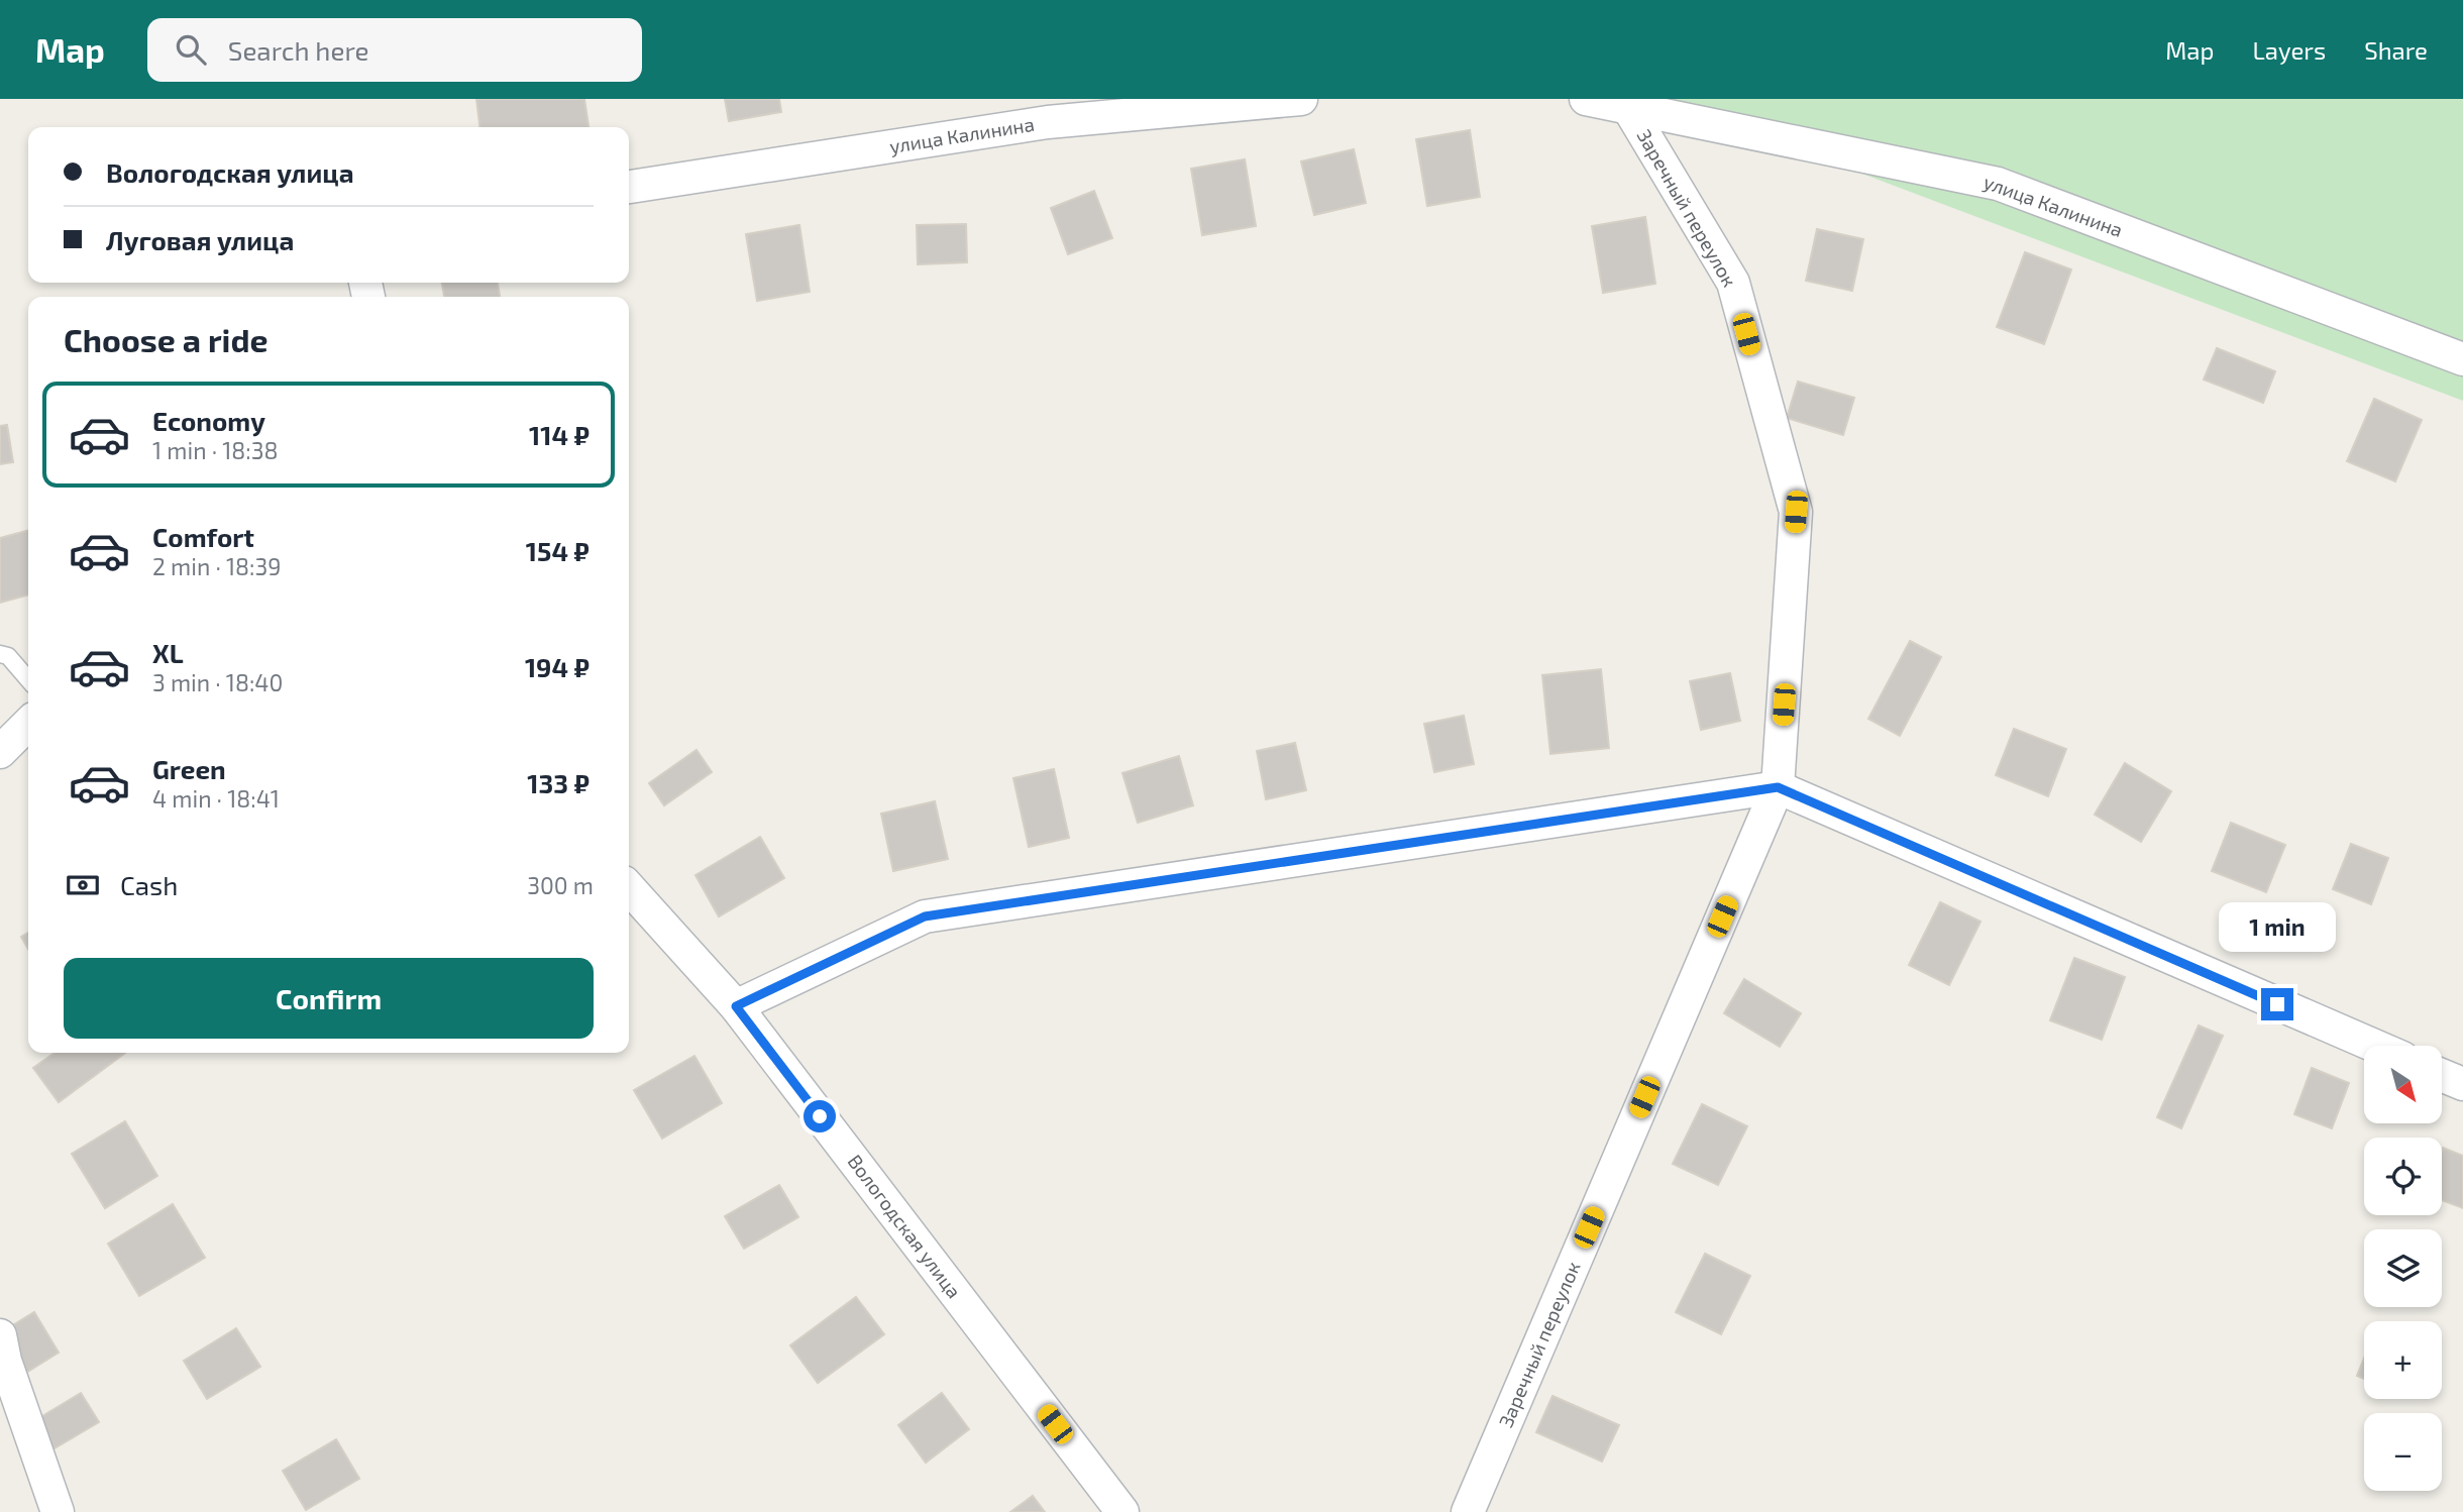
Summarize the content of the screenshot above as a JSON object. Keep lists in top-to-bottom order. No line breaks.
{"streets":{"street":["улица Калинина","Заречный переулок","Вологодская улица"]},"crossings":[["улица Калинина","Заречный переулок"]],"north":"bottom right","page":{"header":"Map","search":"Search here","nav":["Map","Layers","Share"],"banner":["Вологодская улица","Луговая улица"],"heading":"Choose a ride","list":[{"name":"Economy","note":"1 min · 18:38","value":"114 ₽"},{"name":"Comfort","note":"2 min · 18:39","value":"154 ₽"},{"name":"XL","note":"3 min · 18:40","value":"194 ₽"},{"name":"Green","note":"4 min · 18:41","value":"133 ₽"}],"pay":["Cash","300 m"],"bubble":"1 min","buttons":"Confirm","map_buttons":["+","−"]}}
